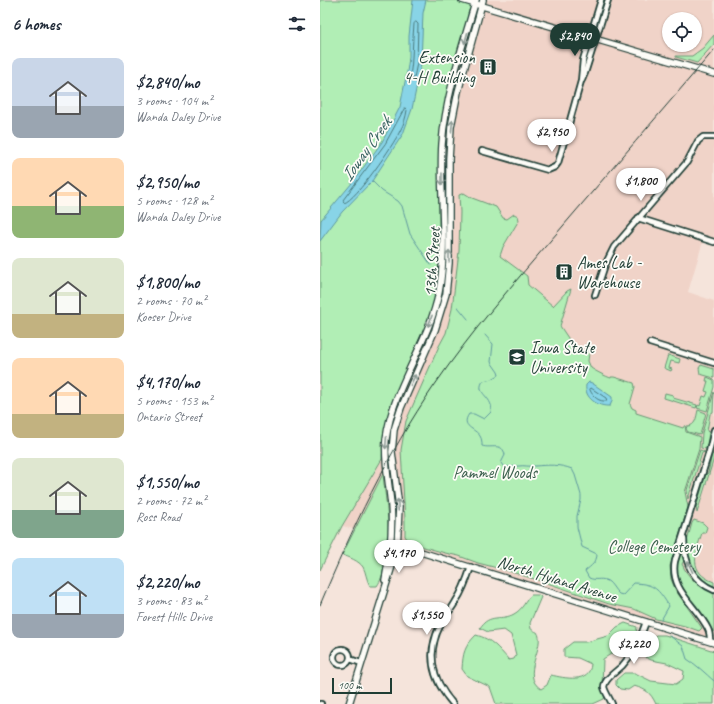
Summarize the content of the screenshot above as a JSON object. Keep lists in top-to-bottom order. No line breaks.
{"streets":{"main road":["13th Street","North Hyland Avenue"]},"crossings":[["13th Street","North Hyland Avenue"]],"water":["Ioway Creek"],"parks":["Pammel Woods","College Cemetery"],"places":{"building":["Extension 4-H Building","Ames Lab - Warehouse"],"school or university":["Iowa State University"]},"scale_bar":"100 m","page":{"heading":"6 homes","price":["$2,840","$2,950","$1,800","$4,170","$1,550","$2,220"],"list":[{"name":"$2,840/mo","note":"3 rooms · 104 m² · Wanda Daley Drive"},{"name":"$2,950/mo","note":"5 rooms · 128 m² · Wanda Daley Drive"},{"name":"$1,800/mo","note":"2 rooms · 70 m² · Kooser Drive"},{"name":"$4,170/mo","note":"5 rooms · 153 m² · Ontario Street"},{"name":"$1,550/mo","note":"2 rooms · 72 m² · Ross Road"},{"name":"$2,220/mo","note":"3 rooms · 83 m² · Forest Hills Drive"}],"scale":"100 m"}}
